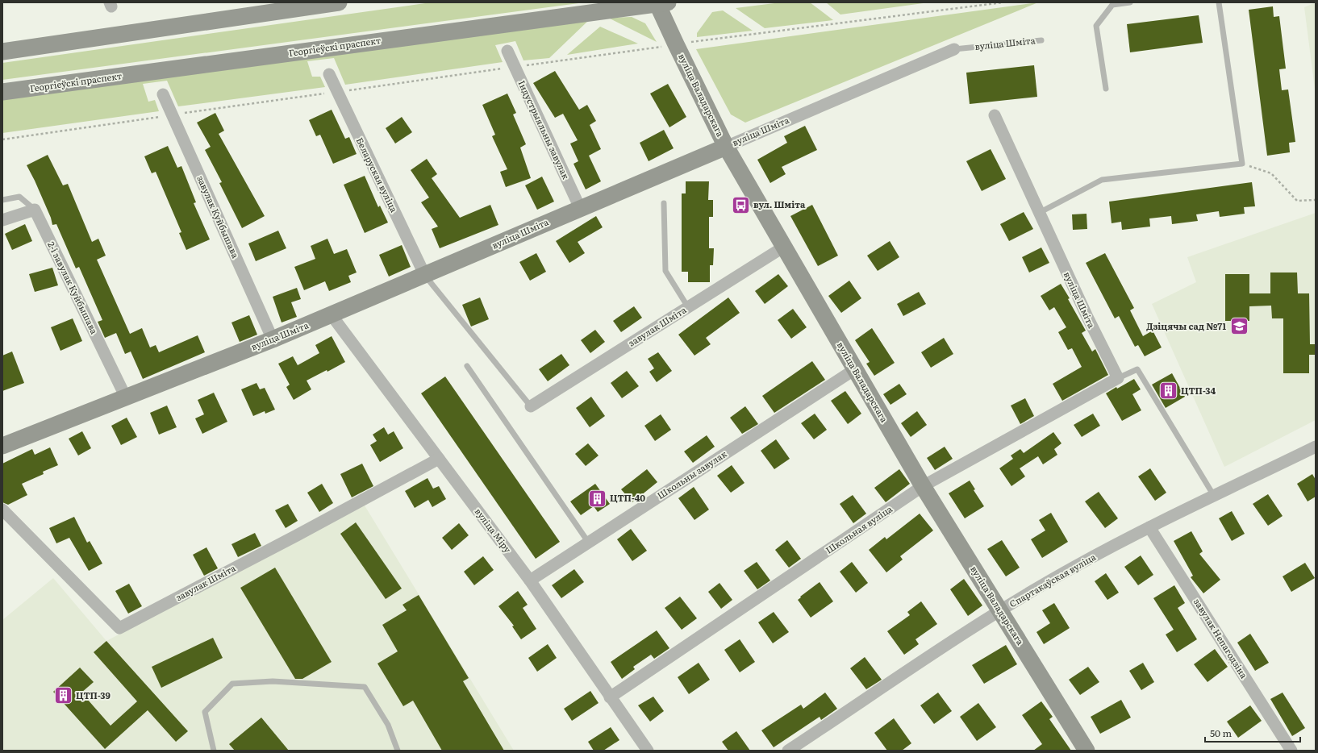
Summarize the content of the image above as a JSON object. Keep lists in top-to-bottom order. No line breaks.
{"streets":{"main road":["вуліца Шміта","Георгіеўскі праспект","вуліца Валадарскага"],"street":["Індустрыяльны завулак","Беларуская вуліца","завулак Куйбышава","2-і завулак Куйбышава","завулак Шміта","Школьны завулак","Школьная вуліца","вуліца Міру","Спартакаўская вуліца","завулак Непагодзіна"]},"crossings":[["вуліца Шміта","вуліца Валадарскага"],["вуліца Шміта","Індустрыяльны завулак"],["вуліца Шміта","Беларуская вуліца"],["вуліца Шміта","завулак Куйбышава"],["вуліца Шміта","2-і завулак Куйбышава"],["вуліца Шміта","Школьная вуліца"],["вуліца Шміта","вуліца Міру"],["Георгіеўскі праспект","вуліца Валадарскага"],["вуліца Валадарскага","завулак Шміта"],["вуліца Валадарскага","Школьны завулак"],["вуліца Валадарскага","Школьная вуліца"],["вуліца Валадарскага","Спартакаўская вуліца"],["завулак Шміта","вуліца Міру"],["Школьны завулак","вуліца Міру"],["Школьная вуліца","вуліца Міру"],["Спартакаўская вуліца","завулак Непагодзіна"]],"places":{"bus stop":["вул. Шміта"],"school or university":["Дзіцячы сад №71"],"building":["ЦТП-34","ЦТП-40","ЦТП-39"]},"scale_bar":"50 m"}
